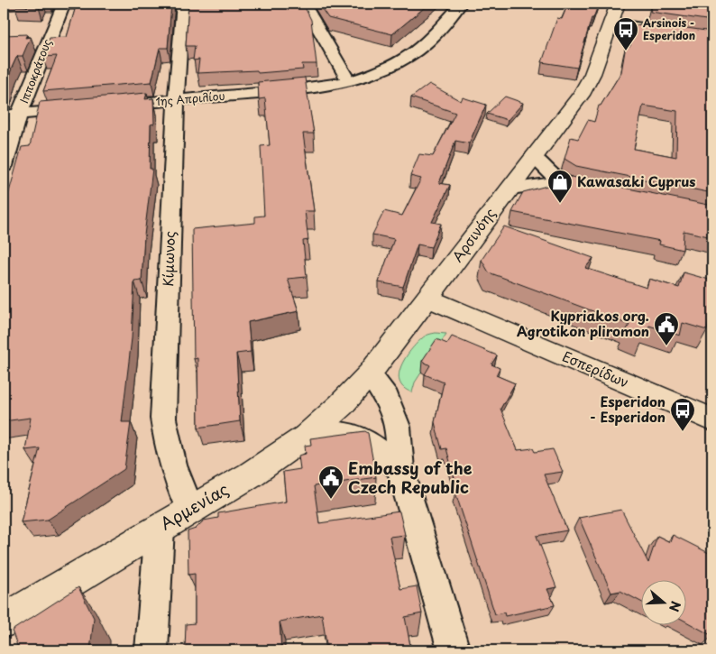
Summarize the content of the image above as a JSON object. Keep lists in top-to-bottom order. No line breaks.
{"streets":{"main road":["Αρσινόης","Εσπερίδων","Αρμενίας"],"street":["Ιπποκράτους","1ης Απριλίου","Κίμωνος"]},"crossings":[["1ης Απριλίου","Κίμωνος"],["Αρσινόης","Εσπερίδων"],["Αρσινόης","Αρμενίας"],["Κίμωνος","Αρμενίας"]],"places":{"bus stop":["Arsinois - Esperidon","Esperidon - Esperidon"],"shop":["Kawasaki Cyprus"],"public building":["Kypriakos org. Agrotikon pliromon","Embassy of the Czech Republic"]},"north":"right"}
